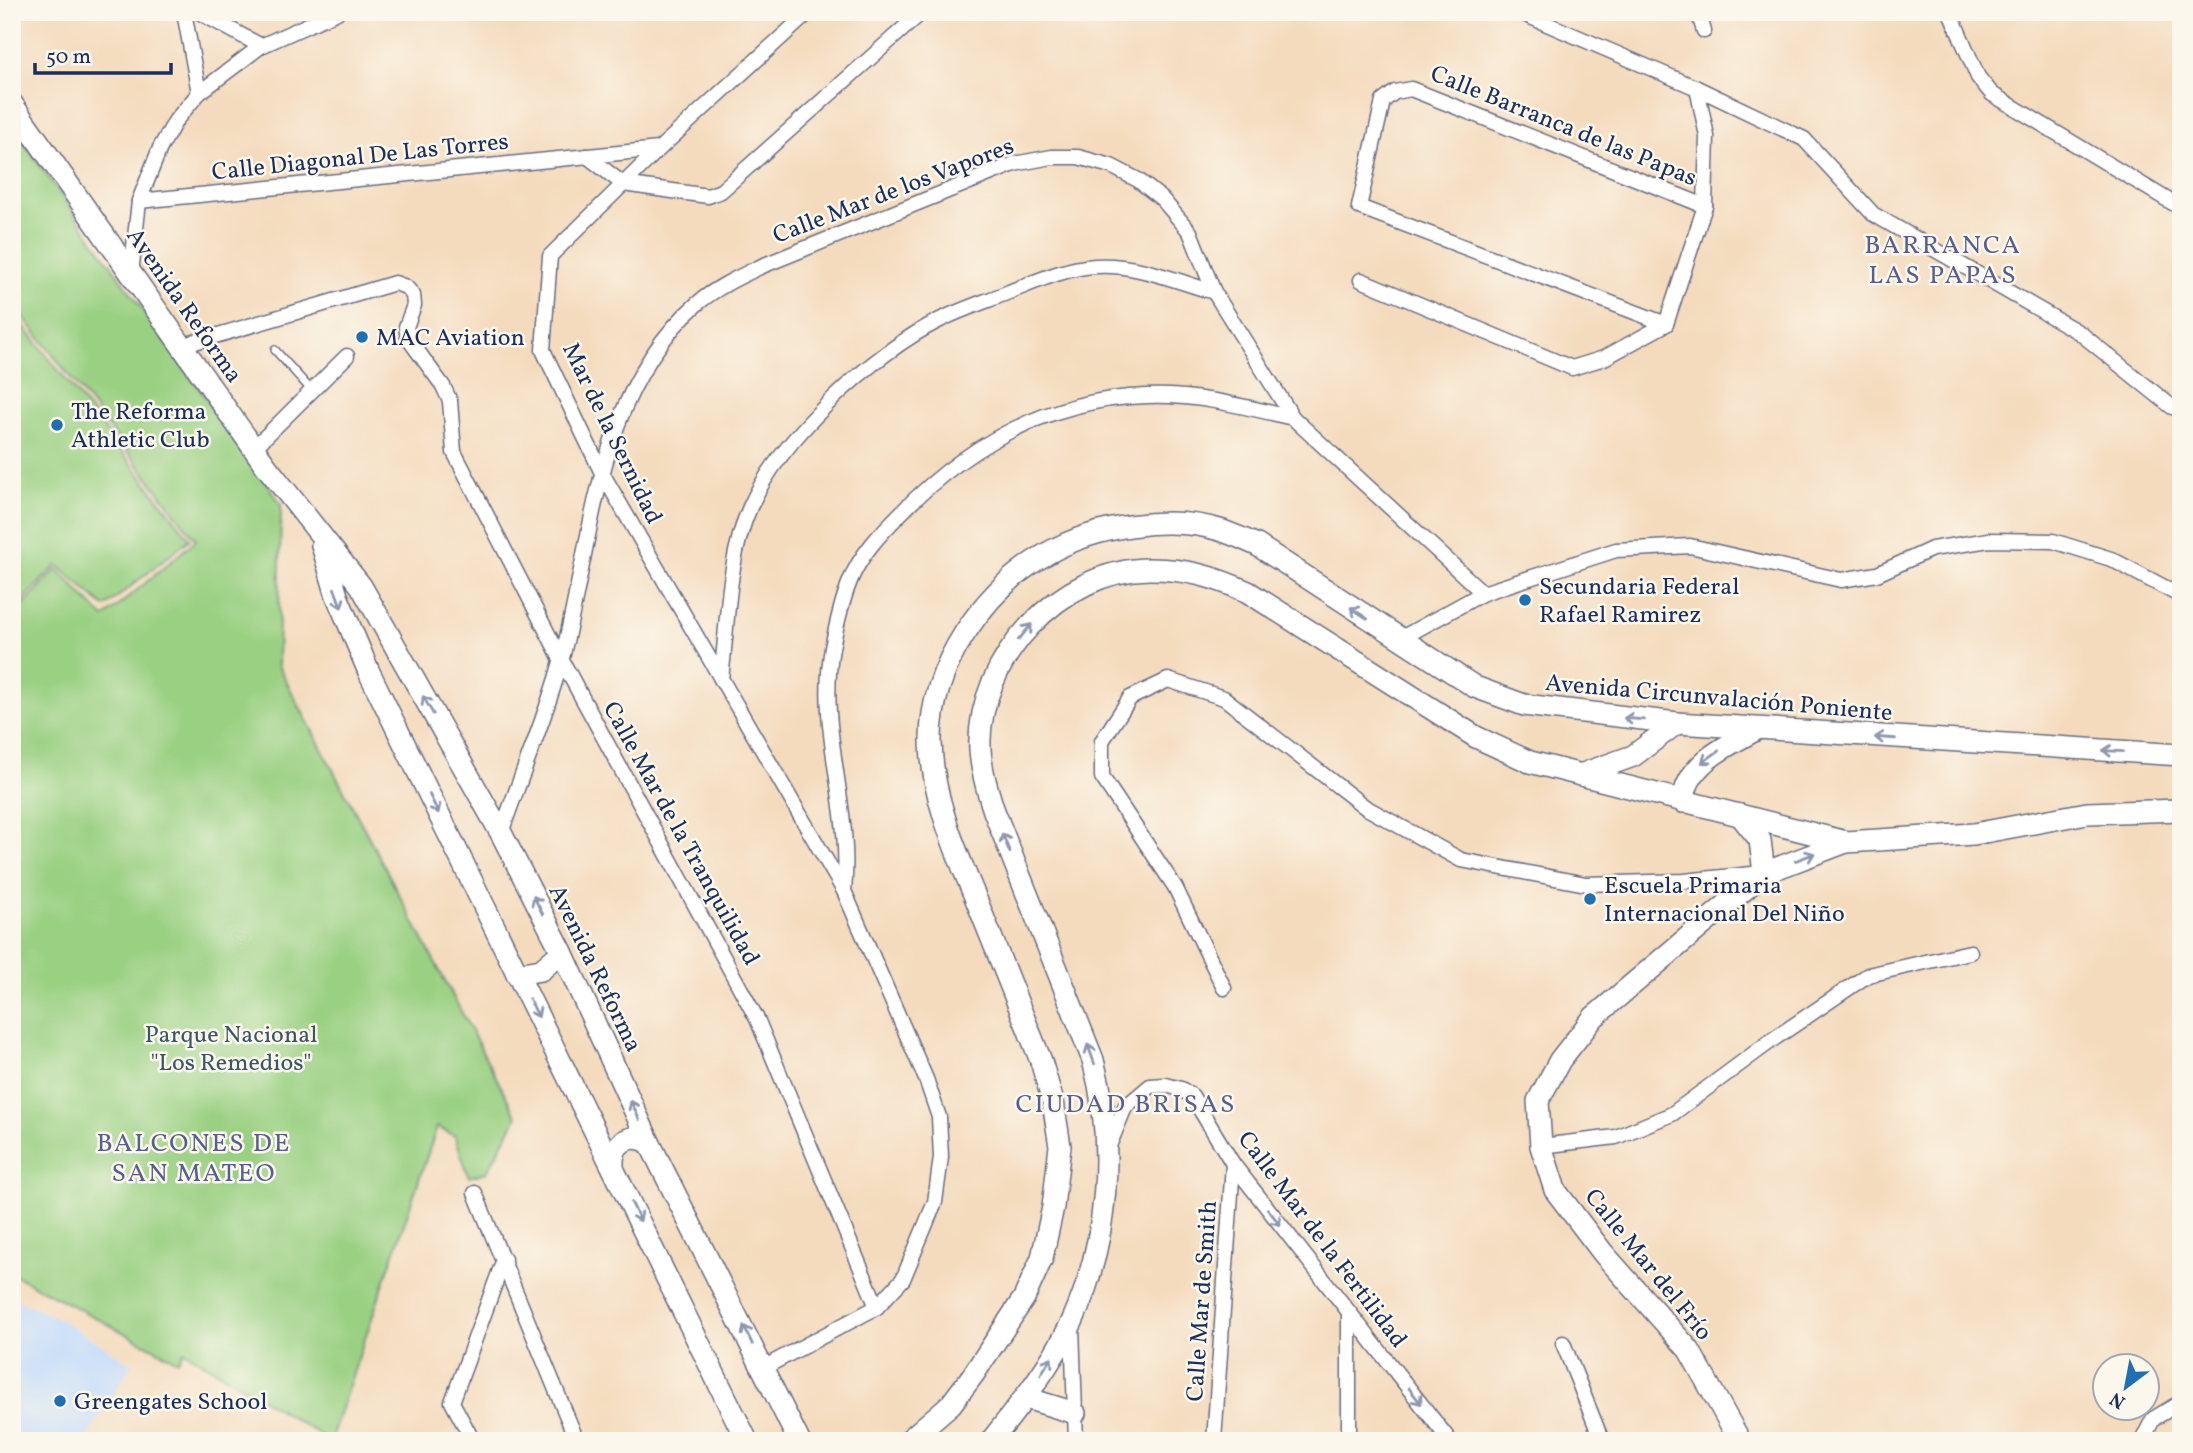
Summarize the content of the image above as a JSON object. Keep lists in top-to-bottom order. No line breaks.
{"streets":{"main road":["Avenida Reforma","Avenida Circunvalación Poniente","Calle Mar del Frío"],"street":["Calle Barranca de las Papas","Calle Diagonal De Las Torres","Calle Mar de los Vapores","Mar de la Sernidad","Calle Mar de la Tranquilidad","Calle Mar de la Fertilidad","Calle Mar de Smith"]},"crossings":[["Calle Diagonal De Las Torres","Mar de la Sernidad"],["Calle Mar de los Vapores","Avenida Reforma"],["Calle Mar de los Vapores","Mar de la Sernidad"],["Calle Mar de los Vapores","Calle Mar de la Tranquilidad"],["Avenida Reforma","Mar de la Sernidad"],["Avenida Reforma","Calle Mar de la Tranquilidad"],["Mar de la Sernidad","Calle Mar de la Tranquilidad"],["Calle Mar de la Fertilidad","Calle Mar de Smith"]],"one_way":["Calle Mar de la Fertilidad"],"districts":["BARRANCA LAS PAPAS","CIUDAD BRISAS","BALCONES DE SAN MATEO"],"parks":["Parque Nacional \"Los Remedios\""],"places":["MAC Aviation","The Reforma Athletic Club","Secundaria Federal Rafael Ramirez","Escuela Primaria Internacional Del Niño","Greengates School"],"scale_bar":"50 m","north":"bottom left"}
